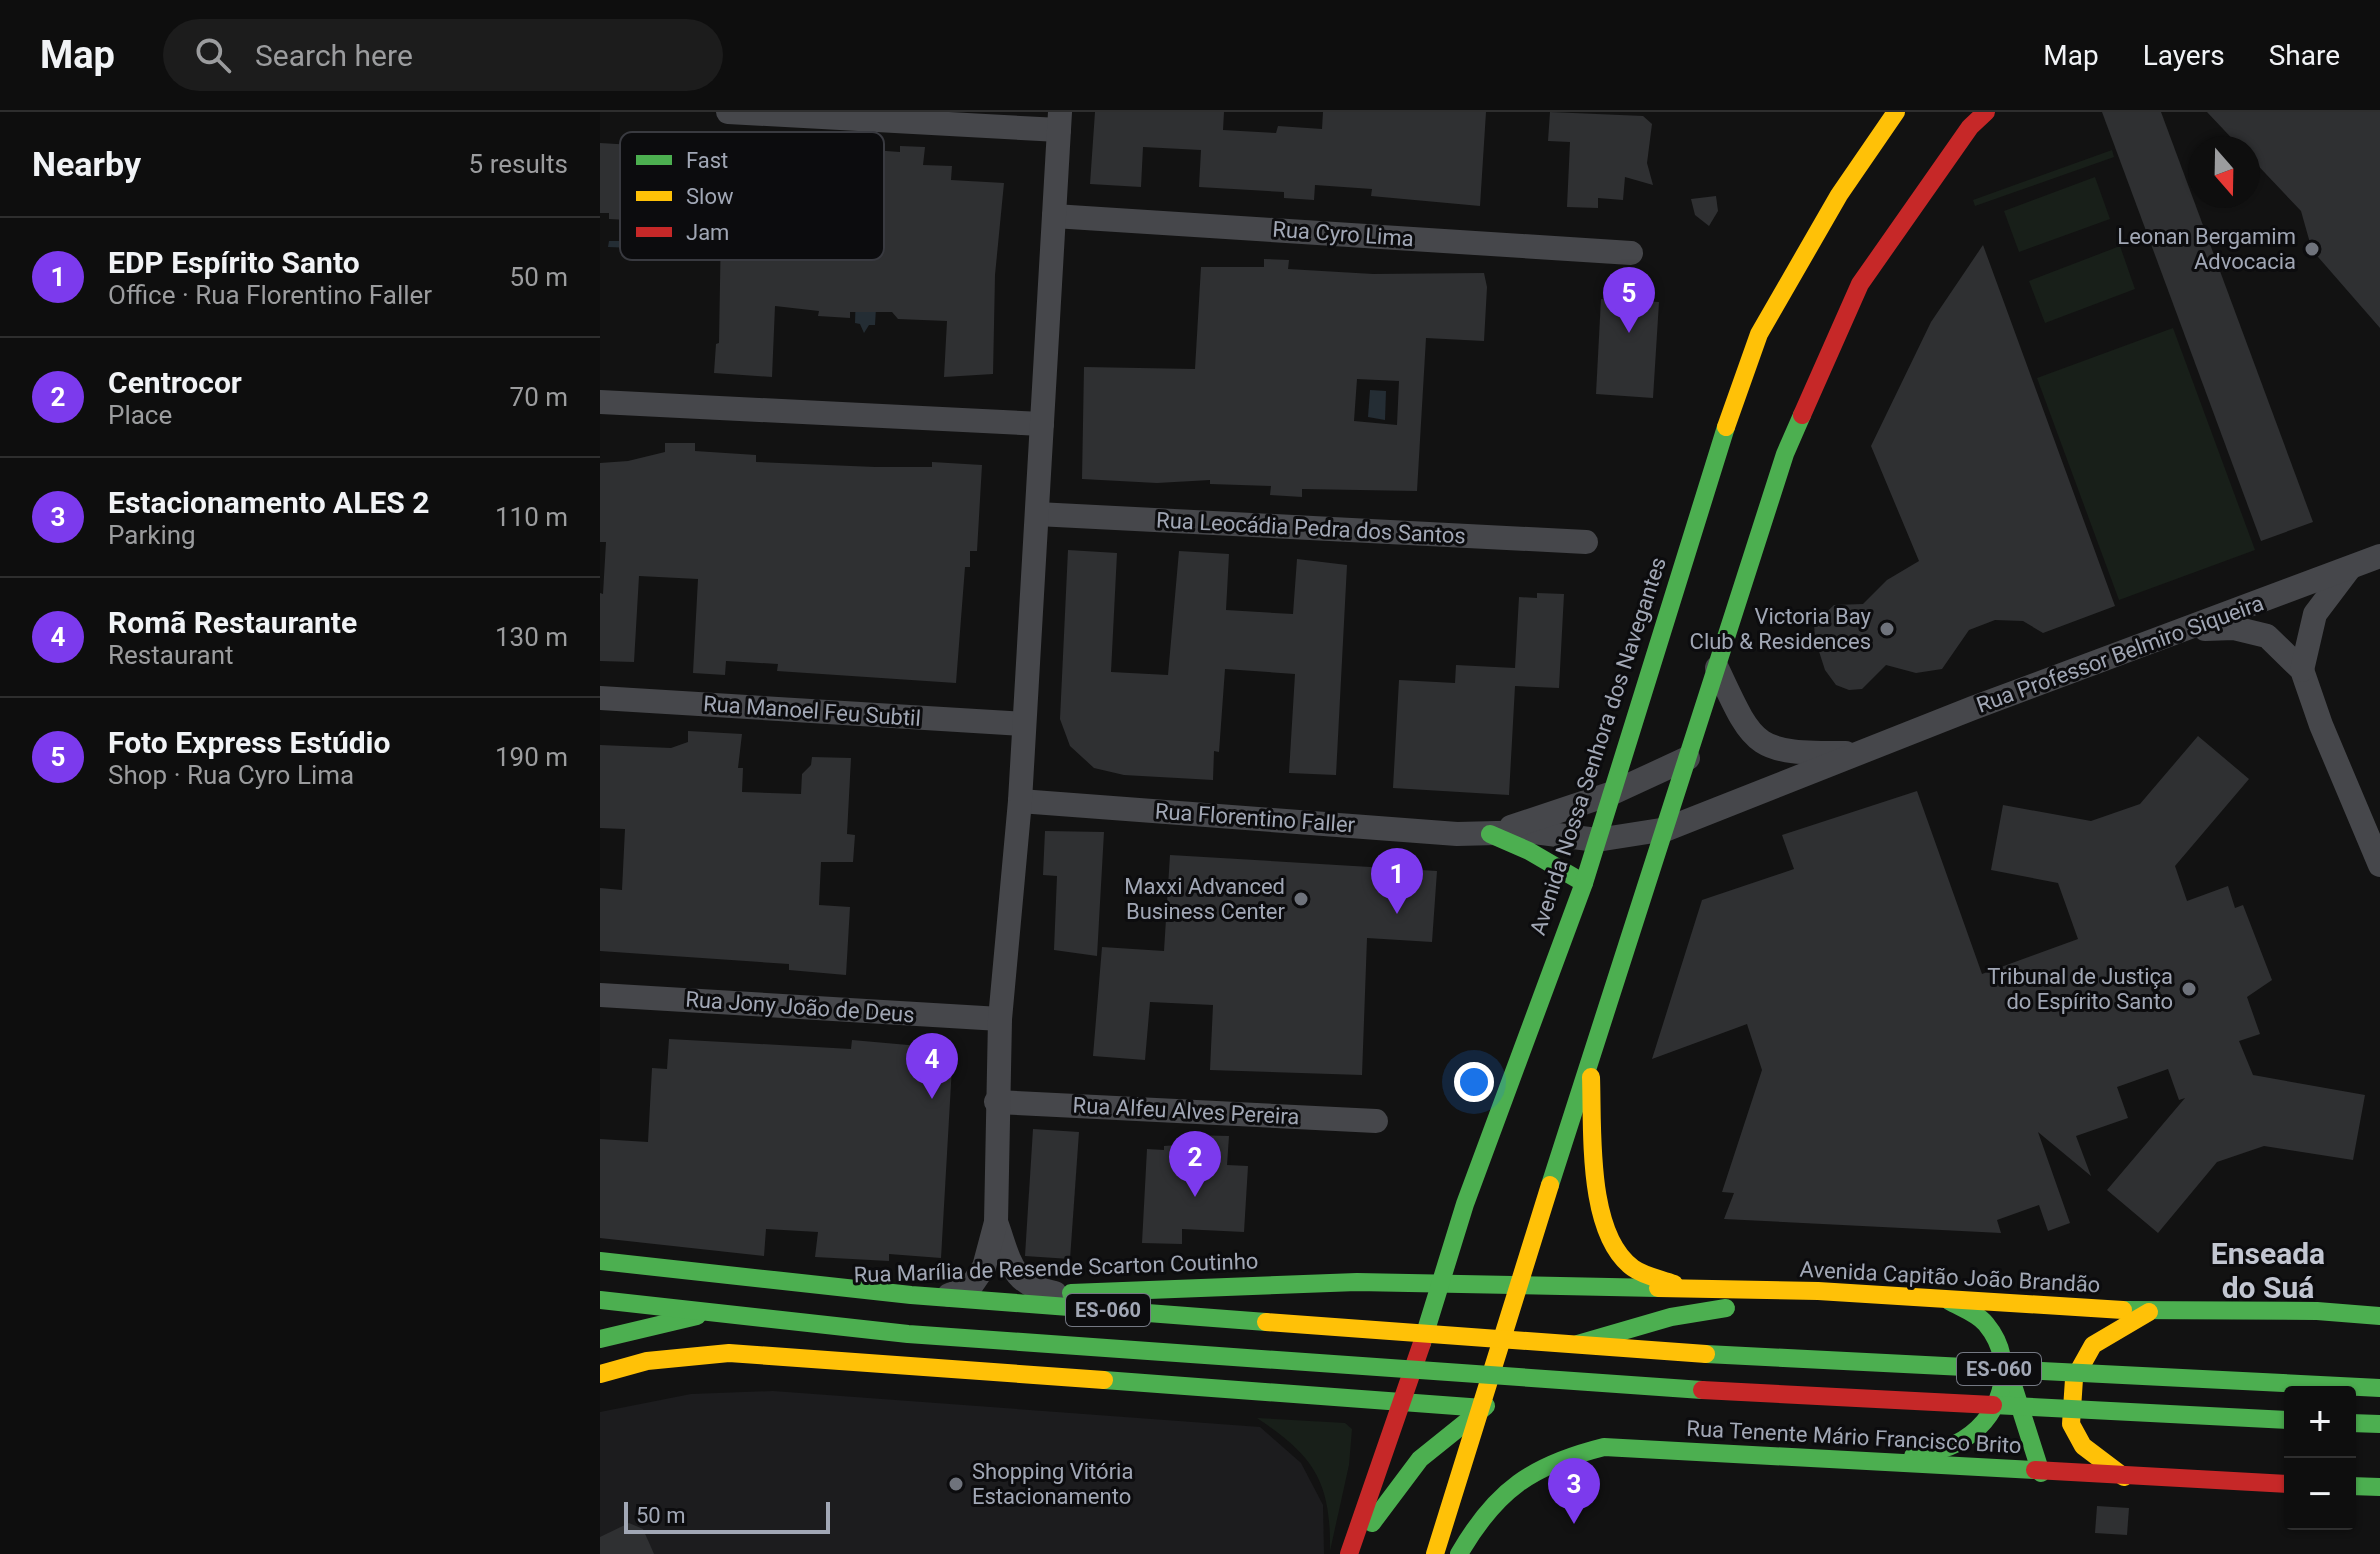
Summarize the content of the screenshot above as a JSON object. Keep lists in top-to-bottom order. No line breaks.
{"streets":{"main road":["Avenida Nossa Senhora dos Navegantes","Rua Marília de Resende Scarton Coutinho","Avenida Capitão João Brandão","ES-060","Rua Tenente Mário Francisco Brito"],"street":["Rua Cyro Lima","Rua Leocádia Pedra dos Santos","Rua Professor Belmiro Siqueira","Rua Manoel Feu Subtil","Rua Florentino Faller","Rua Jony João de Deus","Rua Alfeu Alves Pereira"]},"crossings":[["Rua Professor Belmiro Siqueira","Rua Florentino Faller"],["Avenida Nossa Senhora dos Navegantes","Rua Florentino Faller"],["Avenida Nossa Senhora dos Navegantes","Rua Marília de Resende Scarton Coutinho"],["Rua Marília de Resende Scarton Coutinho","Avenida Capitão João Brandão"]],"districts":["Enseada do Suá"],"places":["Leonan Bergamim Advocacia","Victoria Bay Club & Residences","Maxxi Advanced Business Center","Tribunal de Justiça do Espírito Santo","Shopping Vitória Estacionamento"],"legend":["Fast","Slow","Jam"],"scale_bar":"50 m","north":"bottom","page":{"header":"Map","search":"Search here","nav":["Map","Layers","Share"],"heading":["Nearby","5 results"],"list":[{"mark":"1","name":"EDP Espírito Santo","note":"Office · Rua Florentino Faller","value":"50 m"},{"mark":"2","name":"Centrocor","note":"Place","value":"70 m"},{"mark":"3","name":"Estacionamento ALES 2","note":"Parking","value":"110 m"},{"mark":"4","name":"Romã Restaurante","note":"Restaurant","value":"130 m"},{"mark":"5","name":"Foto Express Estúdio","note":"Shop · Rua Cyro Lima","value":"190 m"}],"pins":["5","1","4","2","3"],"map_buttons":["+","−"],"scale":"50 m"}}
